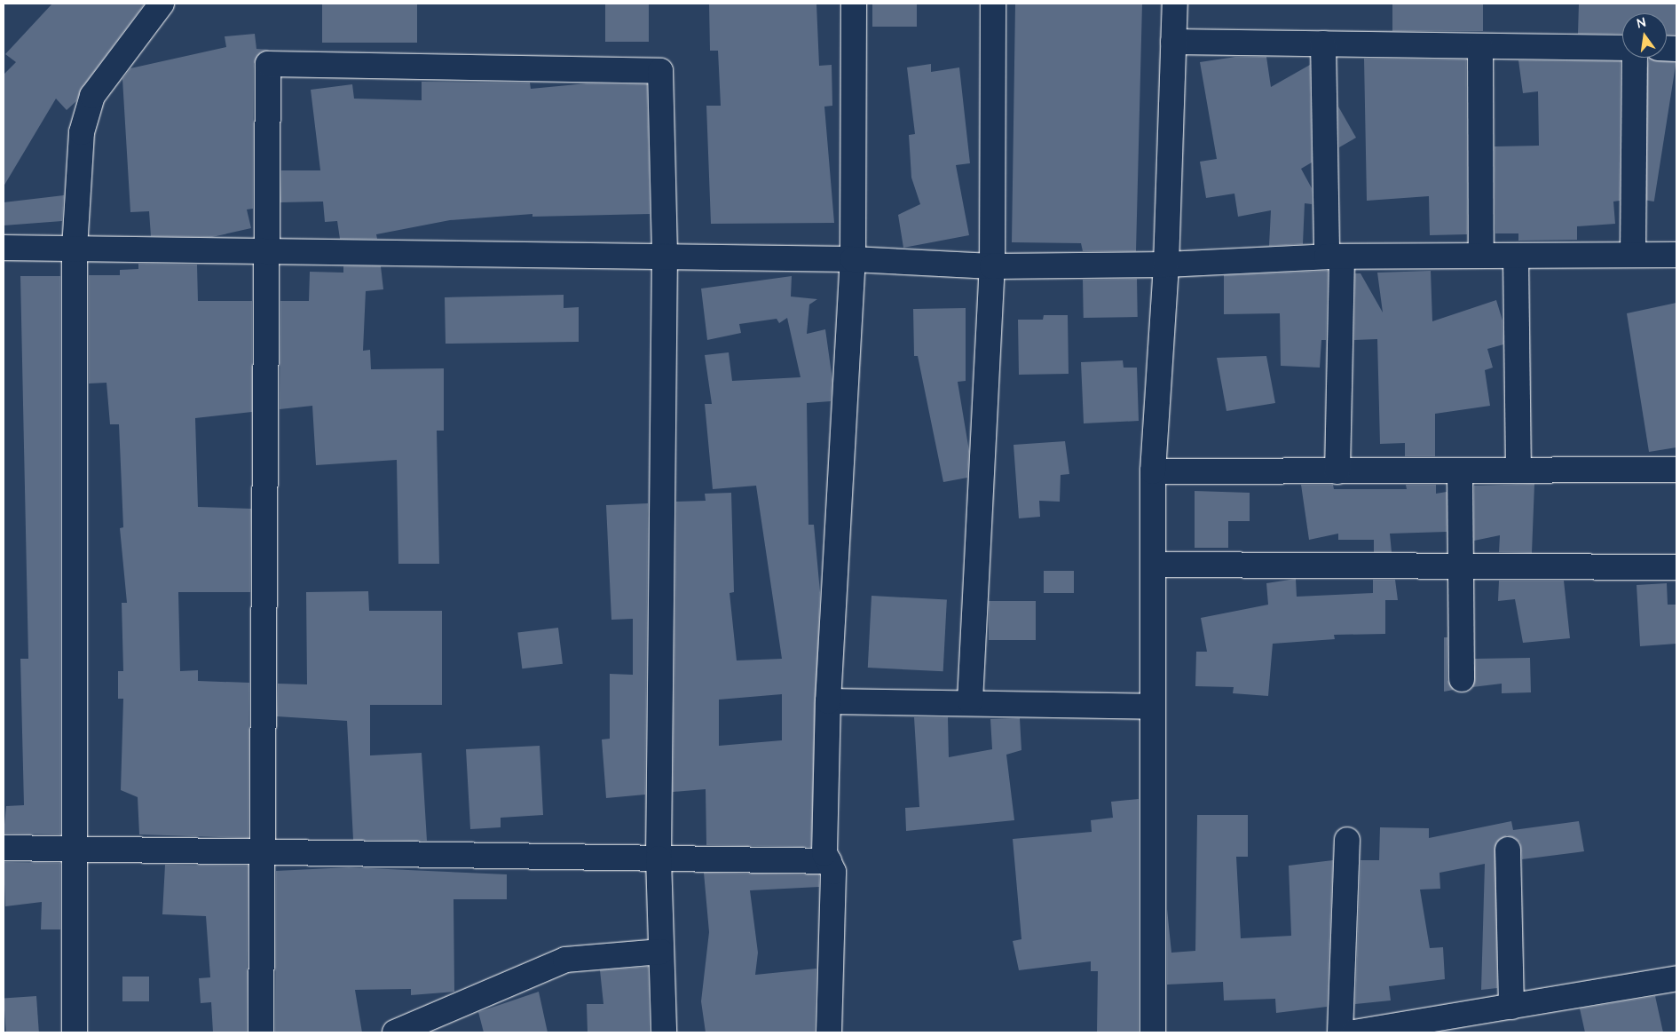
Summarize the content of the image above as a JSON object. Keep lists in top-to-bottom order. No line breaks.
{"north":"top"}
